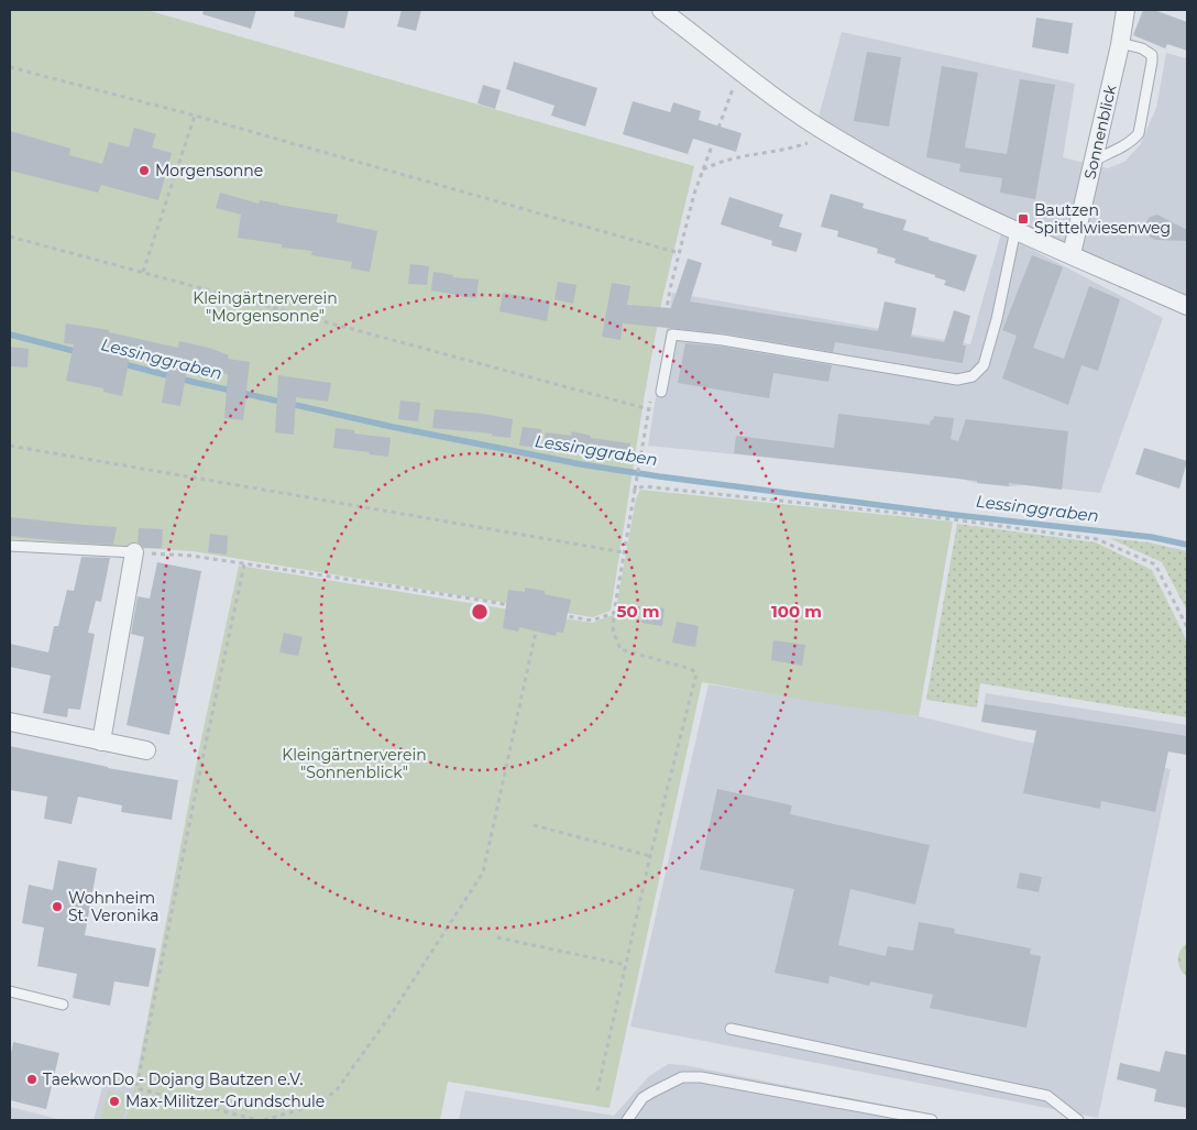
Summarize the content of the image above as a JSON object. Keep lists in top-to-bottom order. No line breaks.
{"streets":{"street":["Sonnenblick"]},"water":["Lessinggraben"],"parks":["Kleingärtnerverein \"Morgensonne\"","Kleingärtnerverein \"Sonnenblick\""],"places":{"other":["Morgensonne","Wohnheim St. Veronika","TaekwonDo - Dojang Bautzen e.V.","Max-Militzer-Grundschule"],"transit":["Bautzen Spittelwiesenweg"]},"rings":["50 m","100 m"]}
